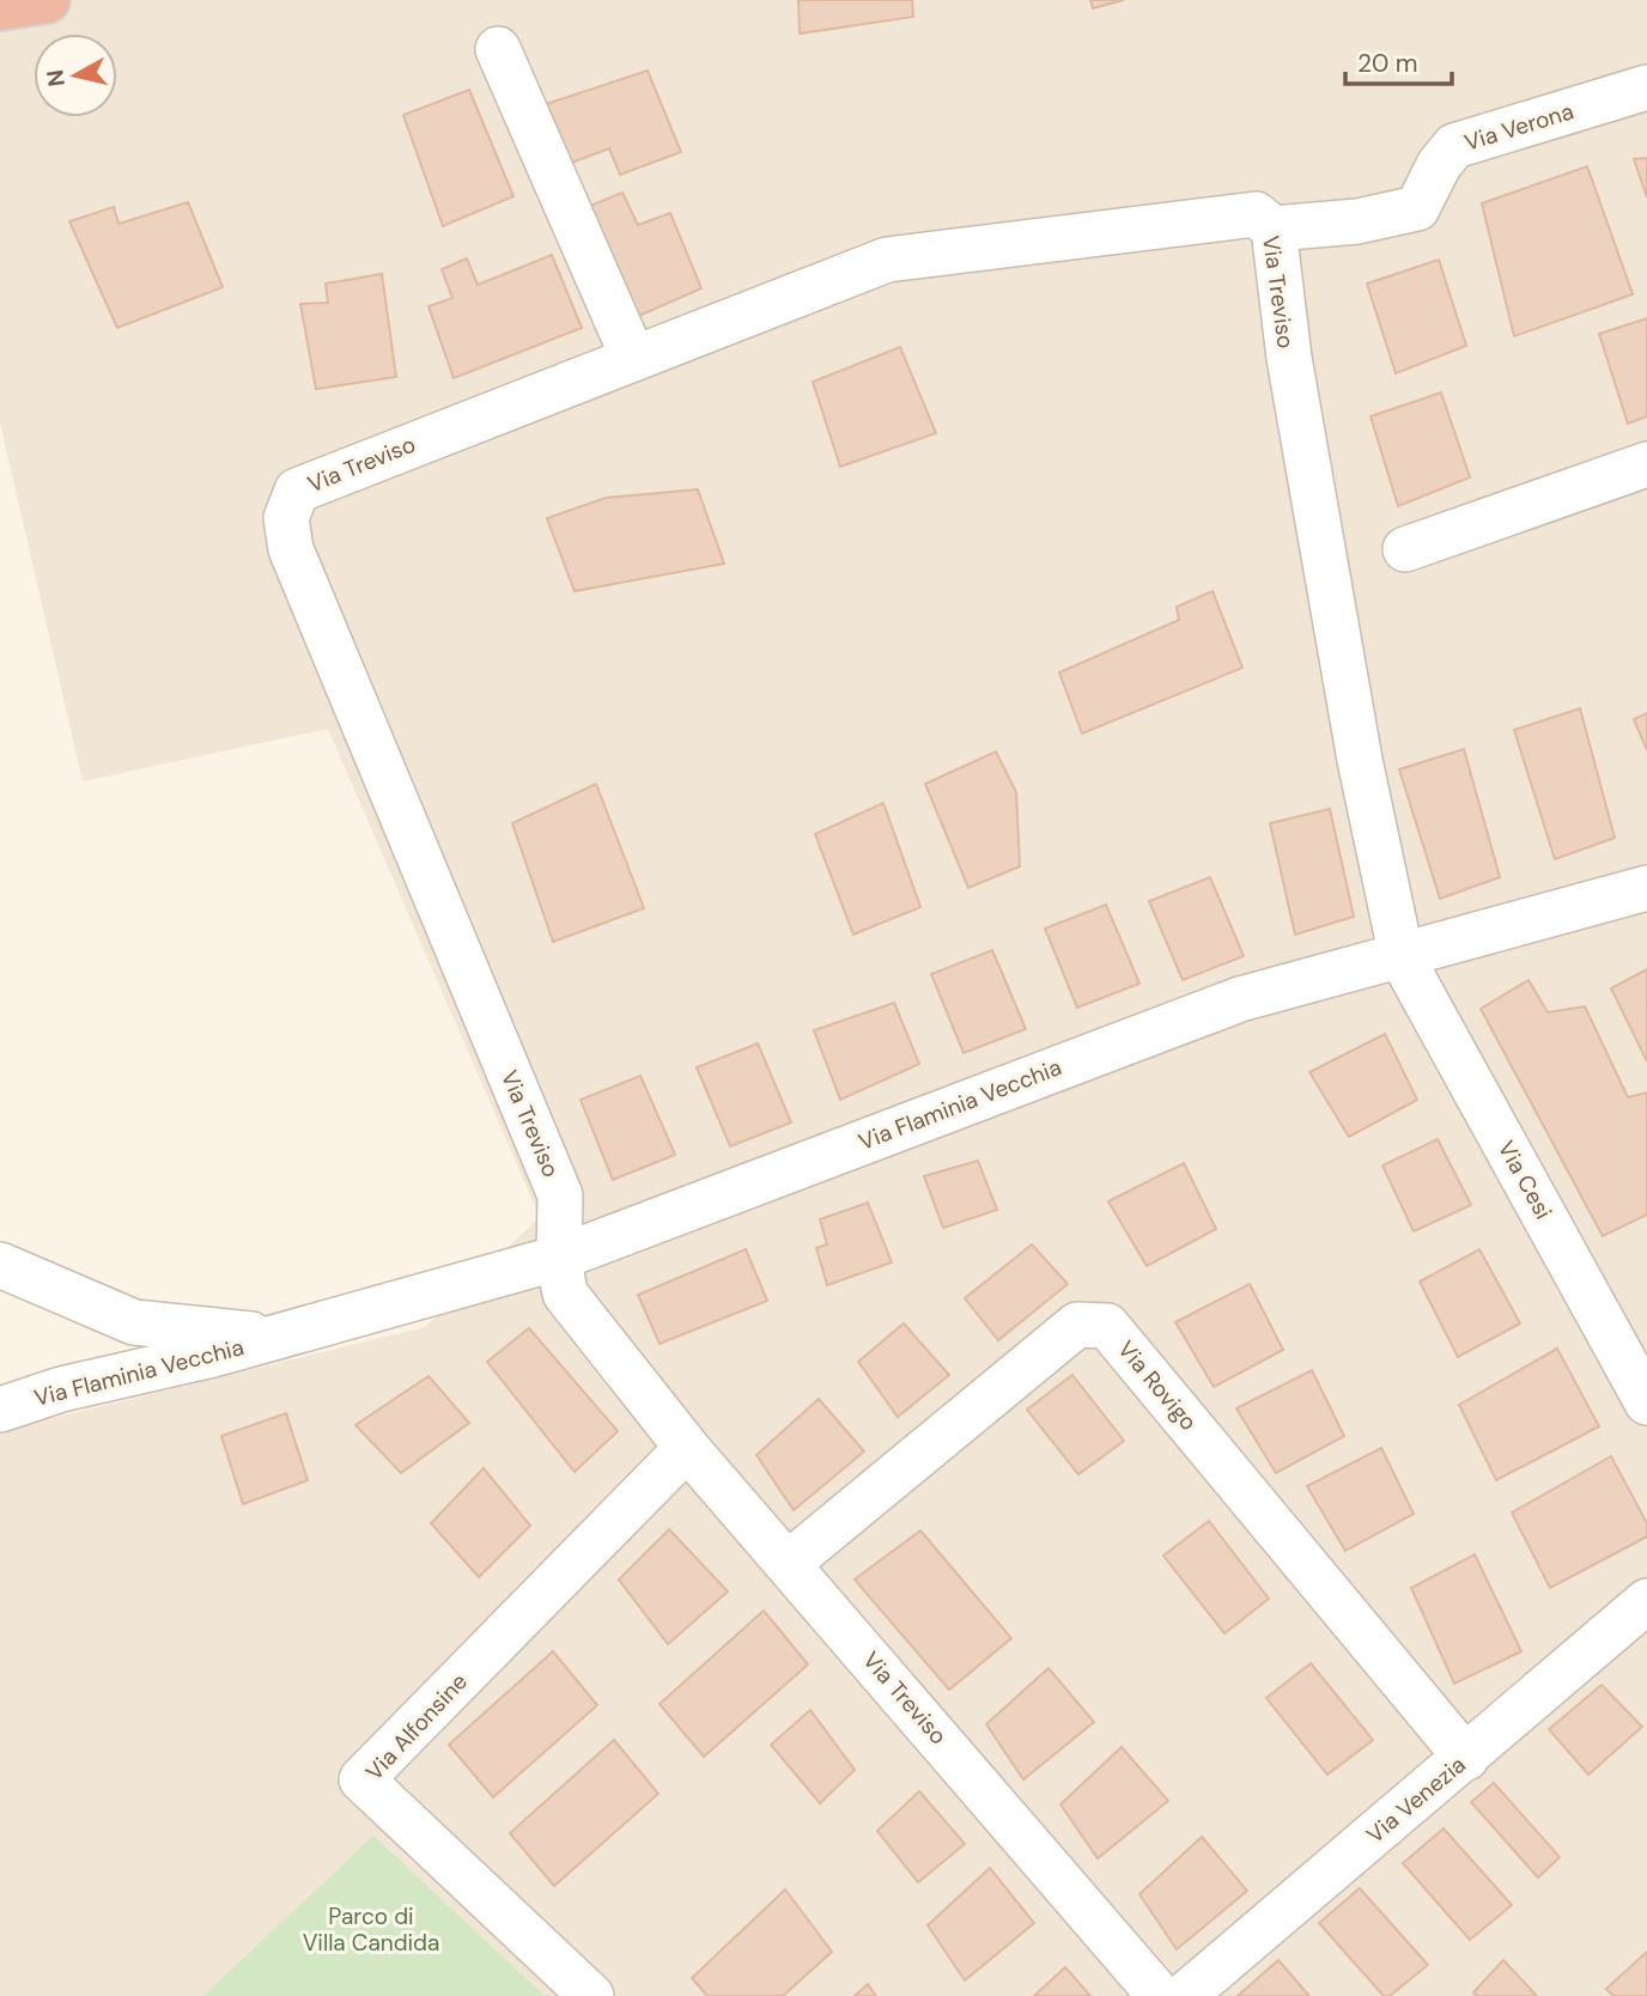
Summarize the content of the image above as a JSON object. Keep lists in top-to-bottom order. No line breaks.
{"streets":{"street":["Via Verona","Via Treviso","Via Flaminia Vecchia","Via Cesi","Via Rovigo","Via Alfonsine","Via Venezia"]},"crossings":[["Via Verona","Via Treviso"],["Via Treviso","Via Flaminia Vecchia"],["Via Treviso","Via Cesi"],["Via Treviso","Via Rovigo"],["Via Treviso","Via Alfonsine"],["Via Flaminia Vecchia","Via Cesi"],["Via Rovigo","Via Venezia"]],"parks":["Parco di Villa Candida"],"scale_bar":"20 m","north":"left"}
